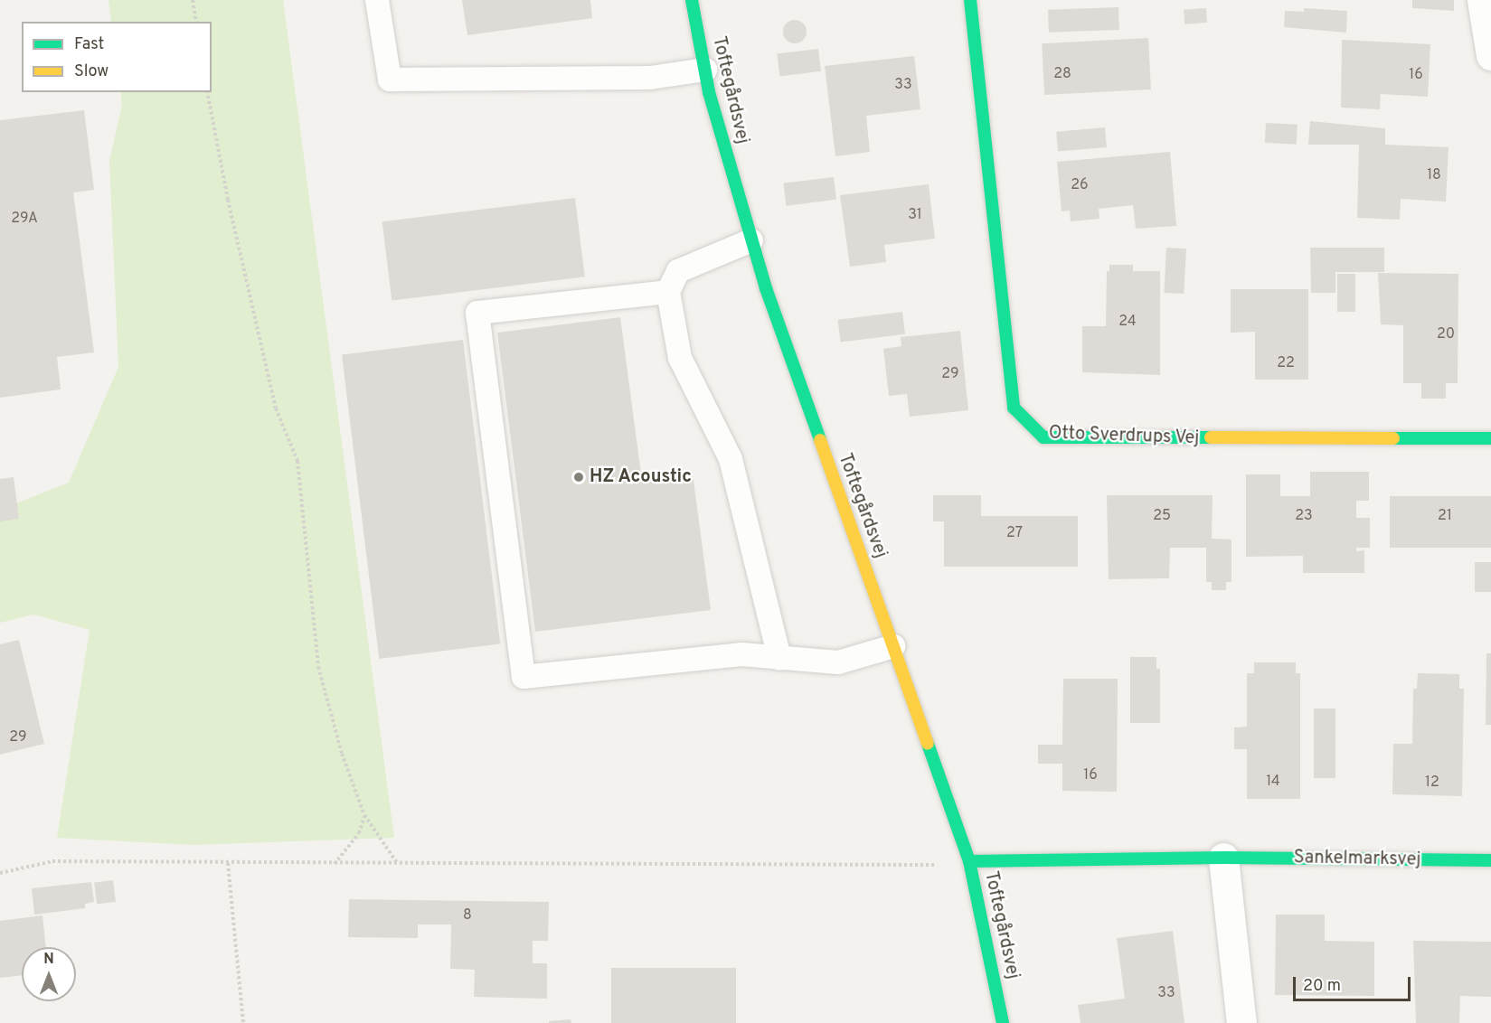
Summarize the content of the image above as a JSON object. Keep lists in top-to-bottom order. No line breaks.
{"streets":{"street":["Toftegårdsvej","Otto Sverdrups Vej","Sankelmarksvej"]},"crossings":[["Toftegårdsvej","Sankelmarksvej"]],"places":["HZ Acoustic"],"house_numbers":["28","16","33","18","26","31","29A","24","20","22","29","25","23","21","27","29","16","14","12","8","33"],"legend":["Fast","Slow"],"scale_bar":"20 m","north":"top"}
